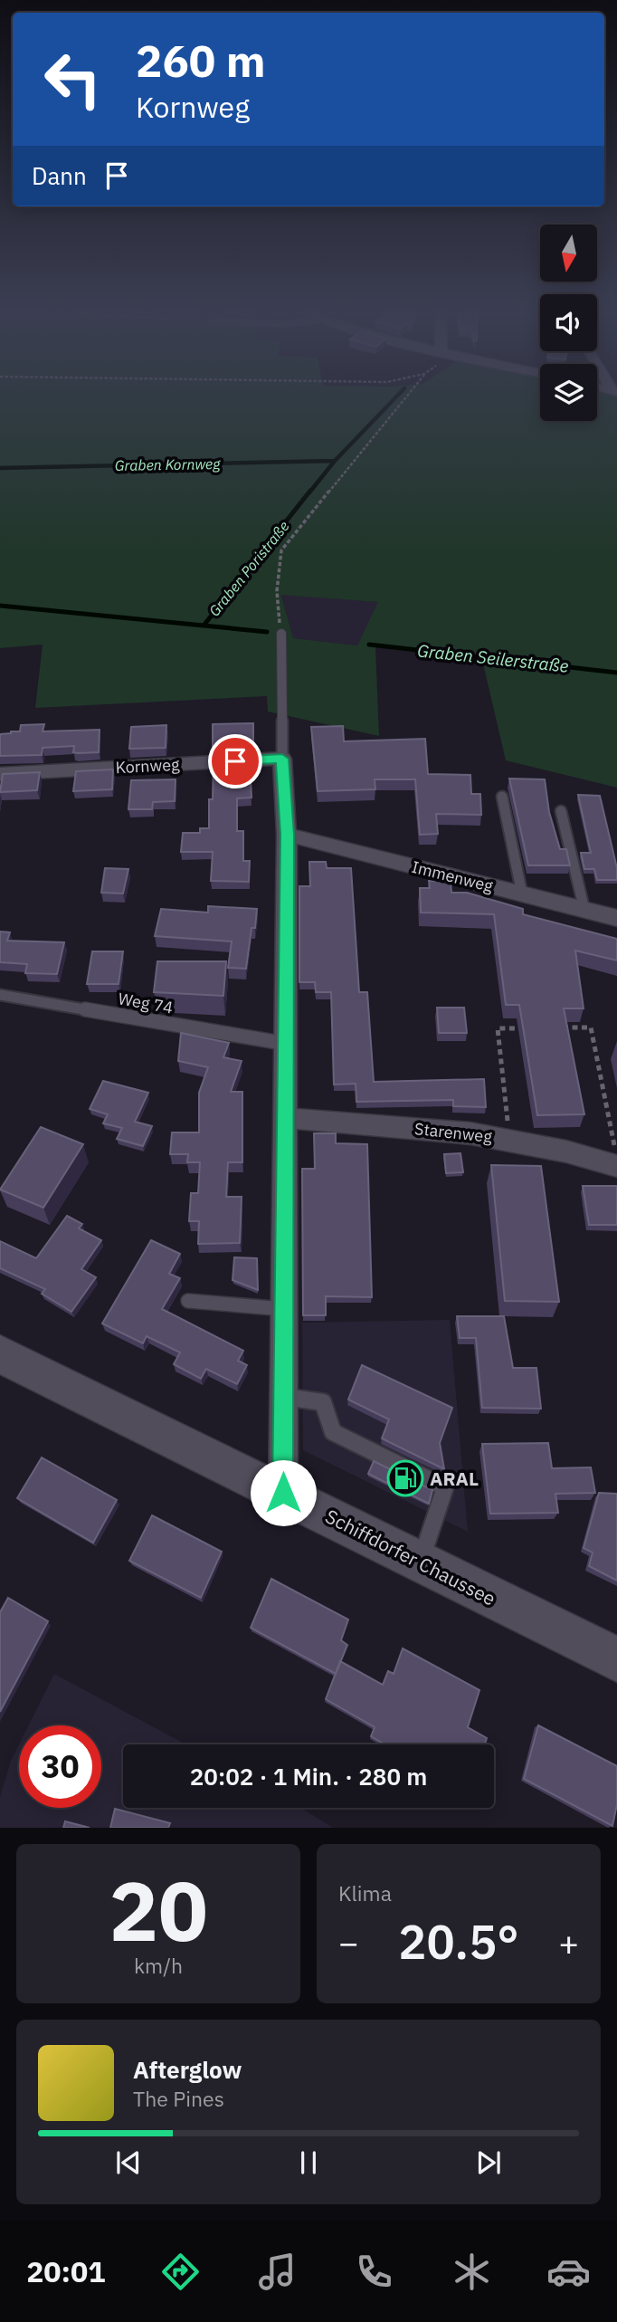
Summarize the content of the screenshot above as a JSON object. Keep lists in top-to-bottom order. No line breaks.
{"streets":{"main road":["Schiffdorfer Chaussee"],"street":["Kornweg","Immenweg","Starenweg"],"lane":["Weg 74"]},"water":["Graben Kornweg","Graben Poristraße","Graben Seilerstraße"],"places":{"fuel station":["ARAL"]},"north":"bottom","page":{"turn":["260 m","Kornweg"],"then":"Dann","limit":"30","trip":"20:02 · 1 Min. · 280 m","tile":[["20","km/h"],"Klima"],"heat":["−","20.5°","+"],"song":["Afterglow","The Pines"],"tabs":"20:01"}}
